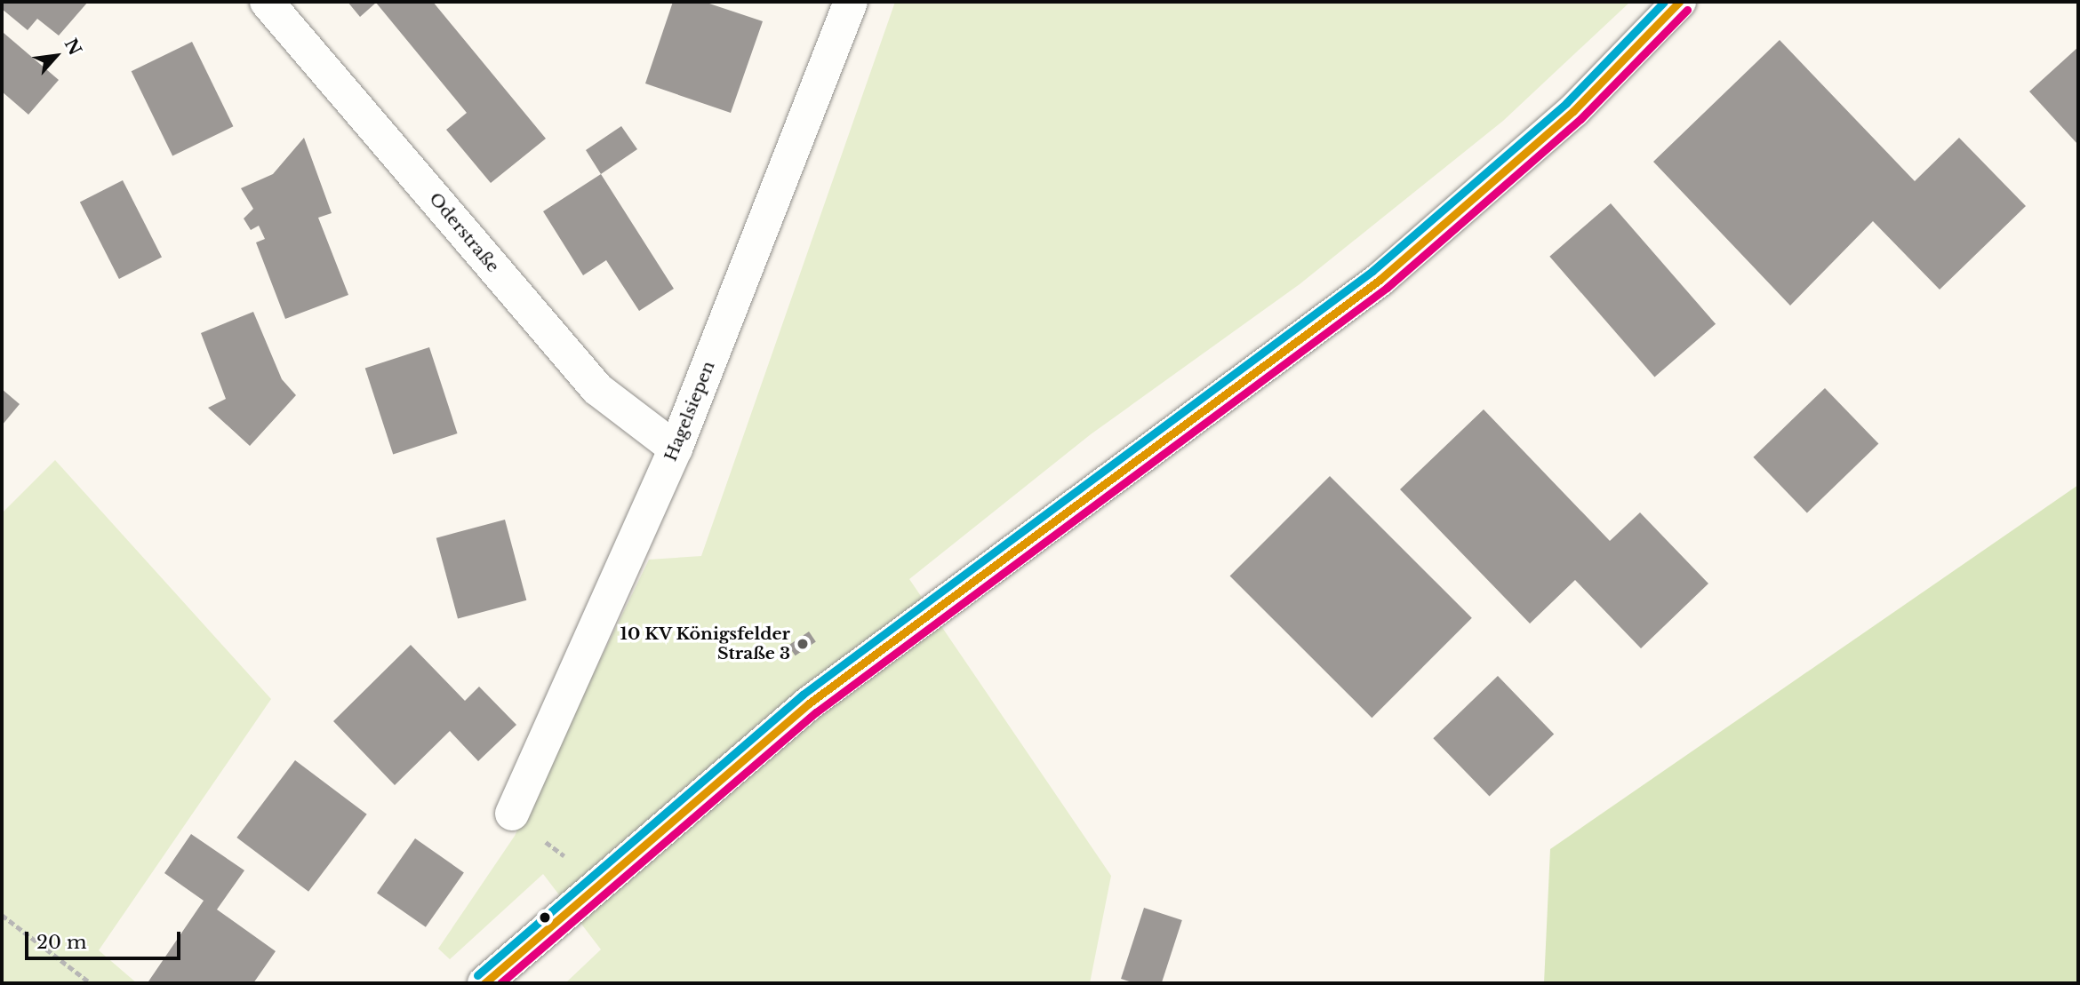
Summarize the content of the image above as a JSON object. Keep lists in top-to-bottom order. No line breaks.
{"streets":{"street":["Oderstraße","Hagelsiepen"]},"crossings":[["Oderstraße","Hagelsiepen"]],"places":["10 KV Königsfelder Straße 3"],"scale_bar":"20 m","north":"top right"}
